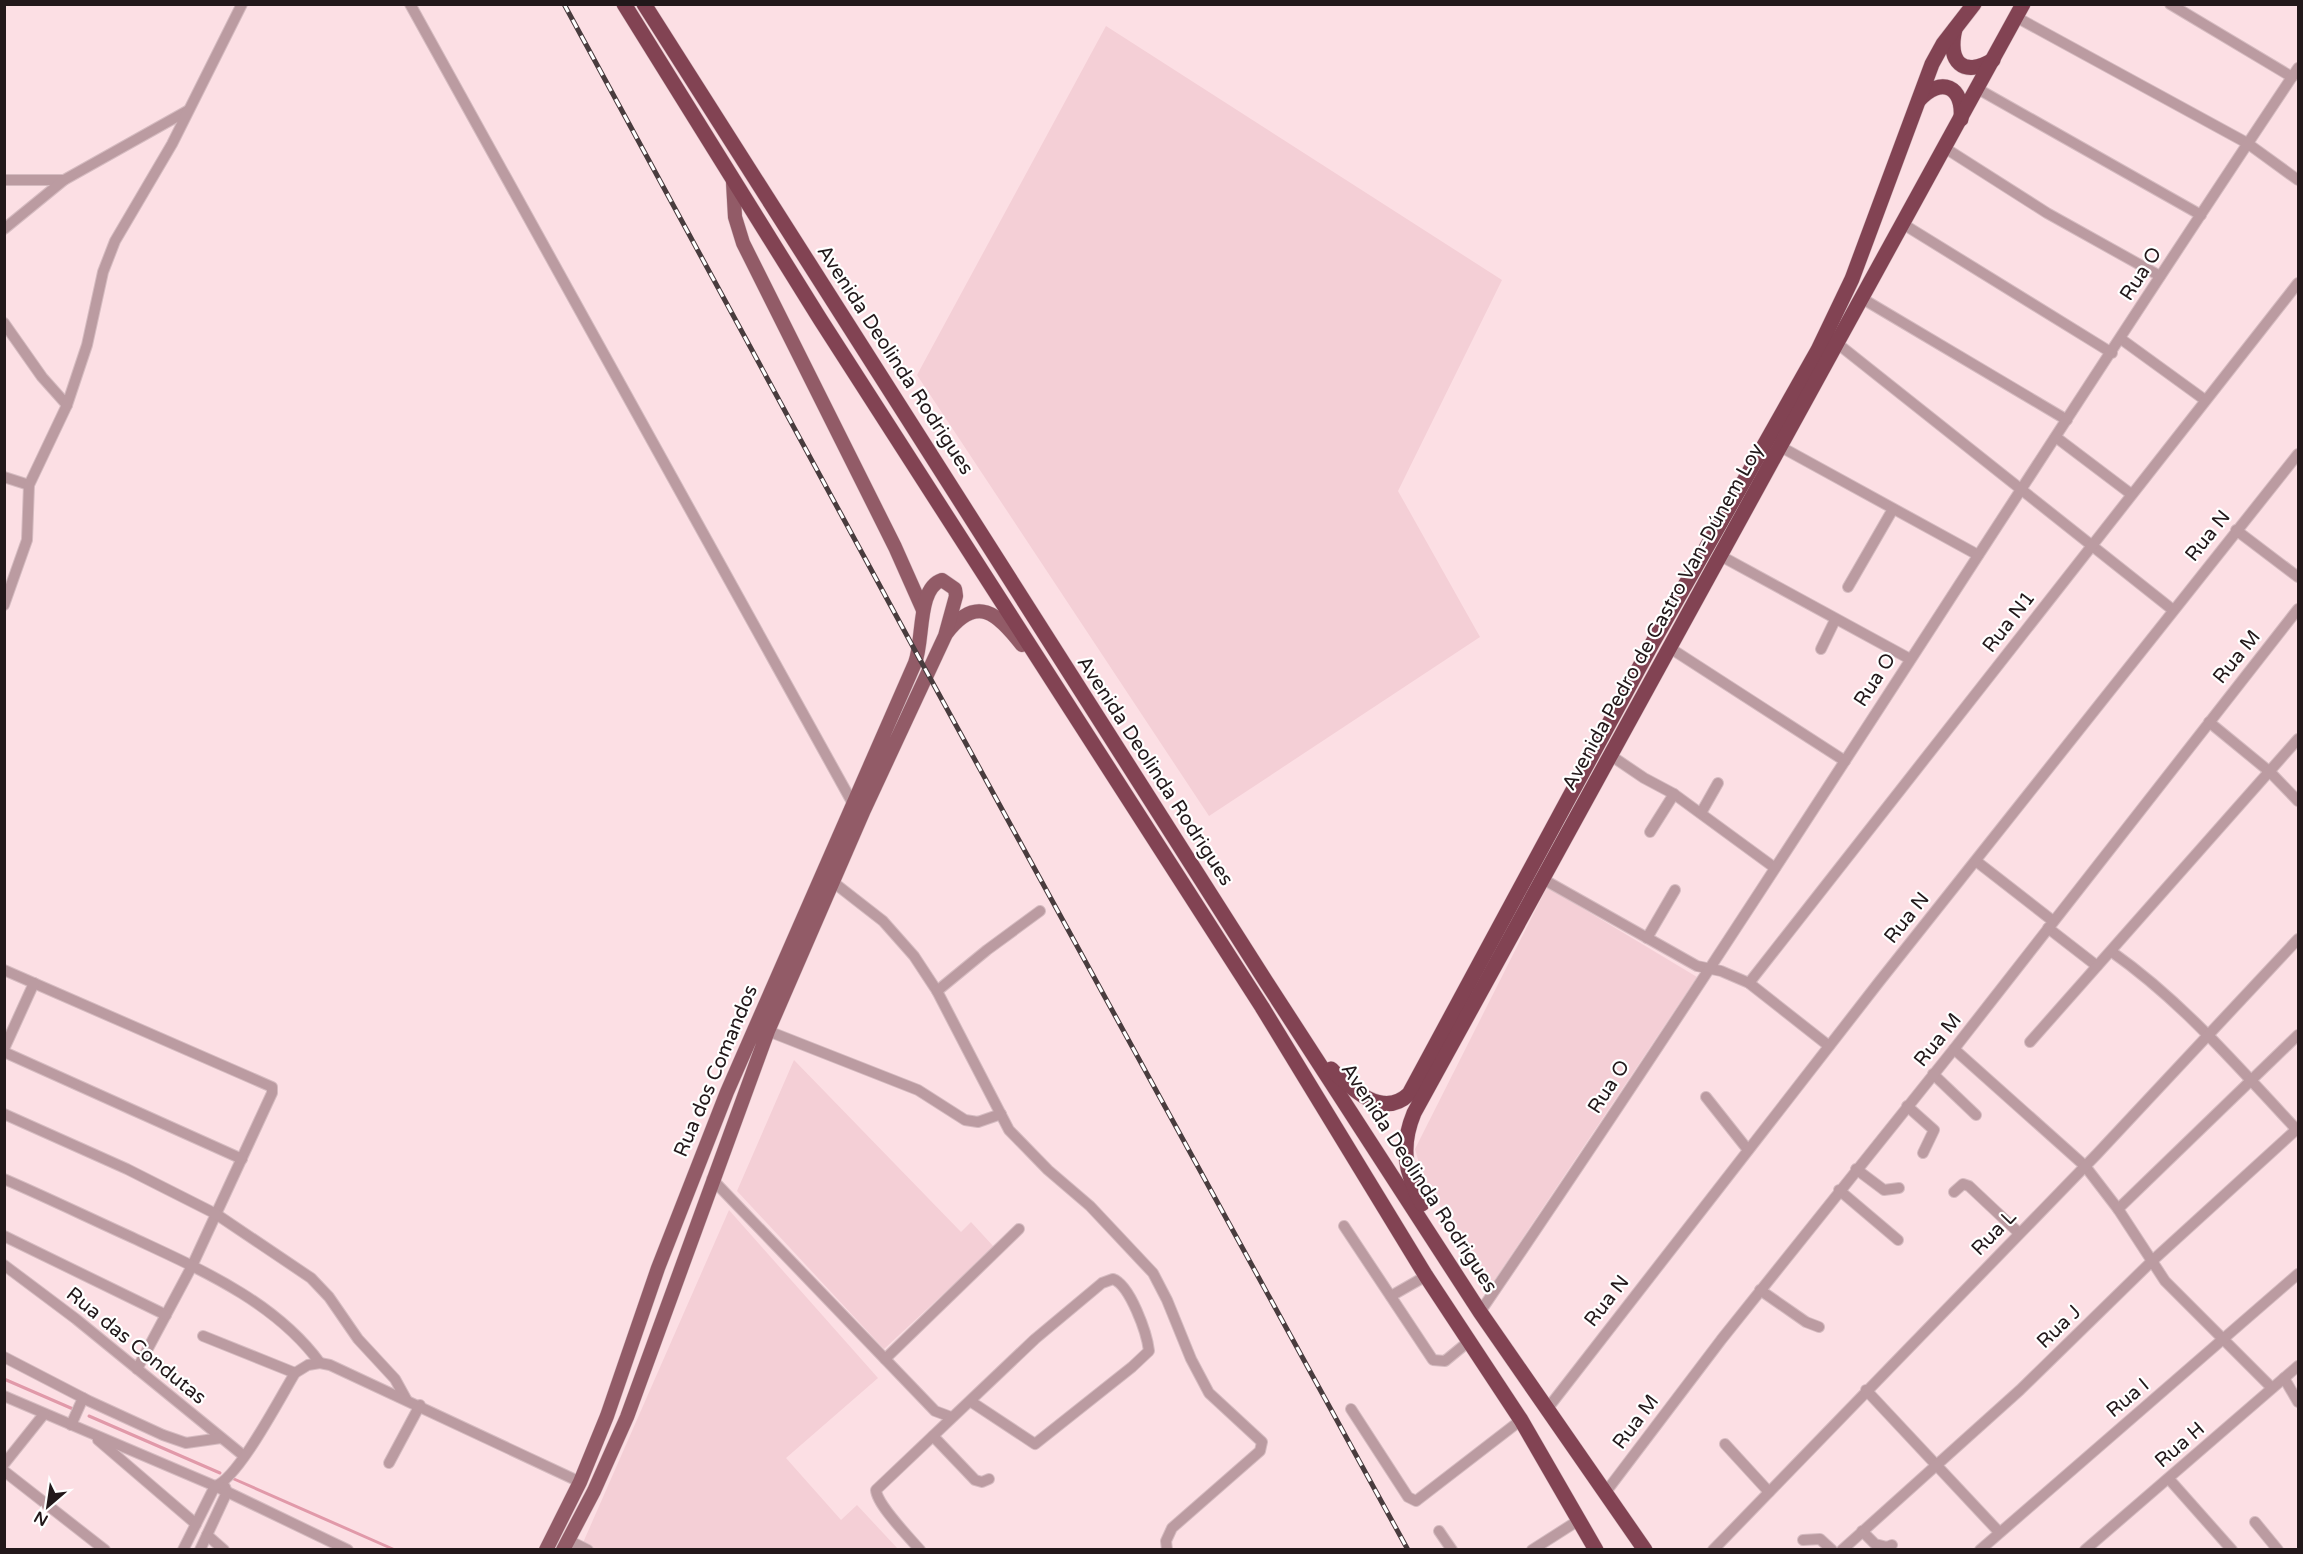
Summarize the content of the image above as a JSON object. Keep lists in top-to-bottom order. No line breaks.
{"streets":{"highway":["Avenida Deolinda Rodrigues","Avenida Pedro de Castro Van-Dúnem Loy"],"main road":["Rua dos Comandos"],"street":["Rua O","Rua N","Rua N1","Rua M","Rua L","Rua J","Rua das Condutas","Rua I","Rua H"]},"crossings":[["Rua O","Avenida Deolinda Rodrigues"],["Avenida Deolinda Rodrigues","Rua N"],["Avenida Deolinda Rodrigues","Avenida Pedro de Castro Van-Dúnem Loy"],["Avenida Deolinda Rodrigues","Rua M"]],"north":"bottom left"}
